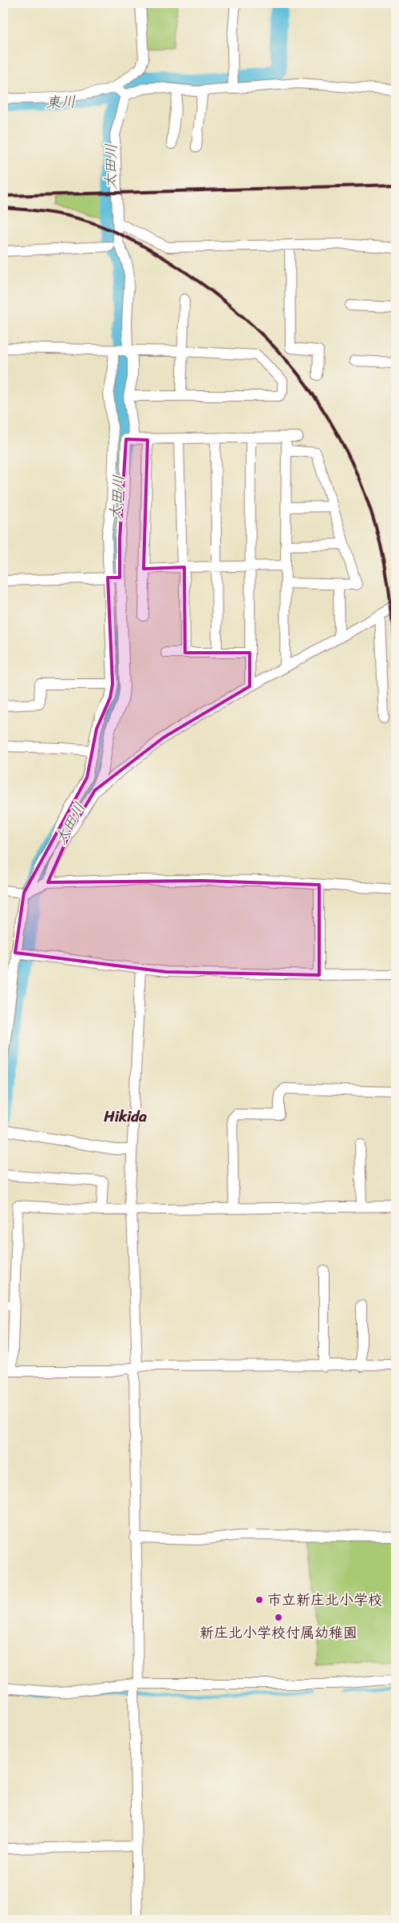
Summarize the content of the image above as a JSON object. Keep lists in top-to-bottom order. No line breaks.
{"districts":["Hikida"],"water":["東川","太田川"],"places":["市立新庄北小学校","新庄北小学校付属幼稚園"]}
